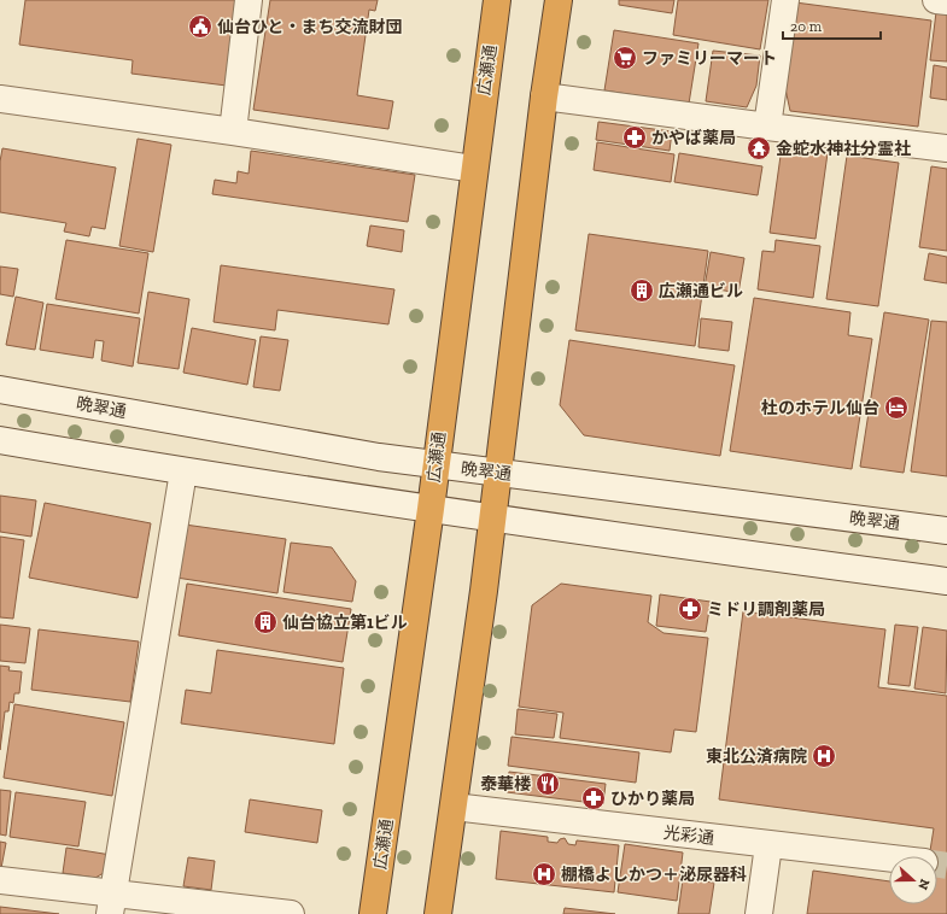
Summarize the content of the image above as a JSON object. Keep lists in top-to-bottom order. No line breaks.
{"streets":{"highway":["広瀬通"],"street":["晩翠通","光彩通"]},"crossings":[["広瀬通","晩翠通"]],"places":{"public building":["仙台ひと・まち交流財団"],"supermarket":["ファミリーマート"],"pharmacy":["かやば薬局","ミドリ調剤薬局","ひかり薬局"],"temple":["金蛇水神社分霊社"],"building":["広瀬通ビル","仙台協立第1ビル"],"hotel":["杜のホテル仙台"],"hospital":["東北公済病院","棚橋よしかつ＋泌尿器科"],"restaurant":["泰華楼"]},"scale_bar":"20 m","north":"right"}
